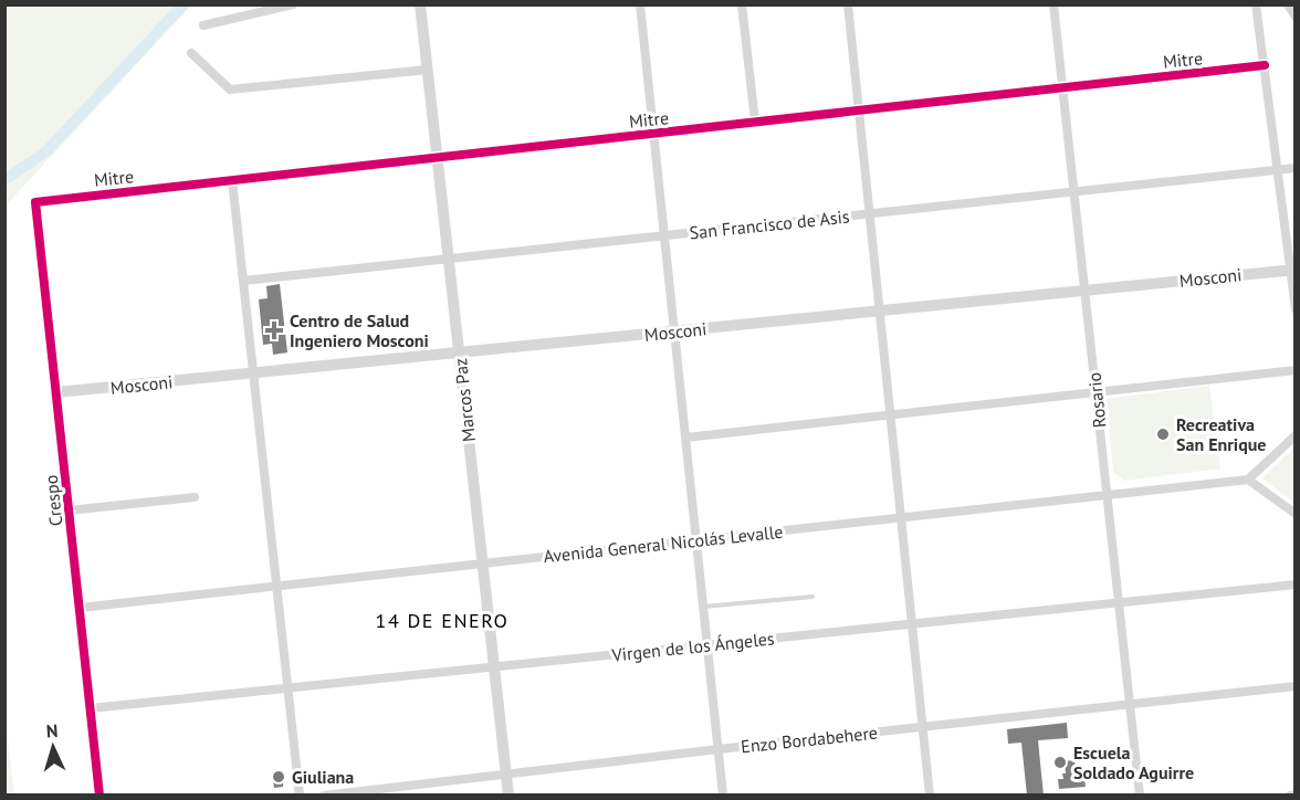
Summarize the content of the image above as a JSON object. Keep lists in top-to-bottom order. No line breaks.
{"streets":{"street":["Mitre","San Francisco de Asis","Mosconi","Marcos Paz","Rosario","Crespo","Avenida General Nicolás Levalle","Virgen de los Ángeles","Enzo Bordabehere"]},"crossings":[["Mitre","Marcos Paz"],["Mitre","Rosario"],["Mitre","Crespo"],["San Francisco de Asis","Marcos Paz"],["San Francisco de Asis","Rosario"],["Mosconi","Marcos Paz"],["Mosconi","Rosario"],["Mosconi","Crespo"],["Marcos Paz","Avenida General Nicolás Levalle"],["Marcos Paz","Virgen de los Ángeles"],["Marcos Paz","Enzo Bordabehere"],["Rosario","Avenida General Nicolás Levalle"],["Rosario","Virgen de los Ángeles"],["Rosario","Enzo Bordabehere"],["Crespo","Avenida General Nicolás Levalle"],["Crespo","Virgen de los Ángeles"]],"districts":["14 DE ENERO"],"places":{"health":["Centro de Salud Ingeniero Mosconi"],"other":["Recreativa San Enrique","Escuela Soldado Aguirre","Giuliana"]},"north":"top"}
